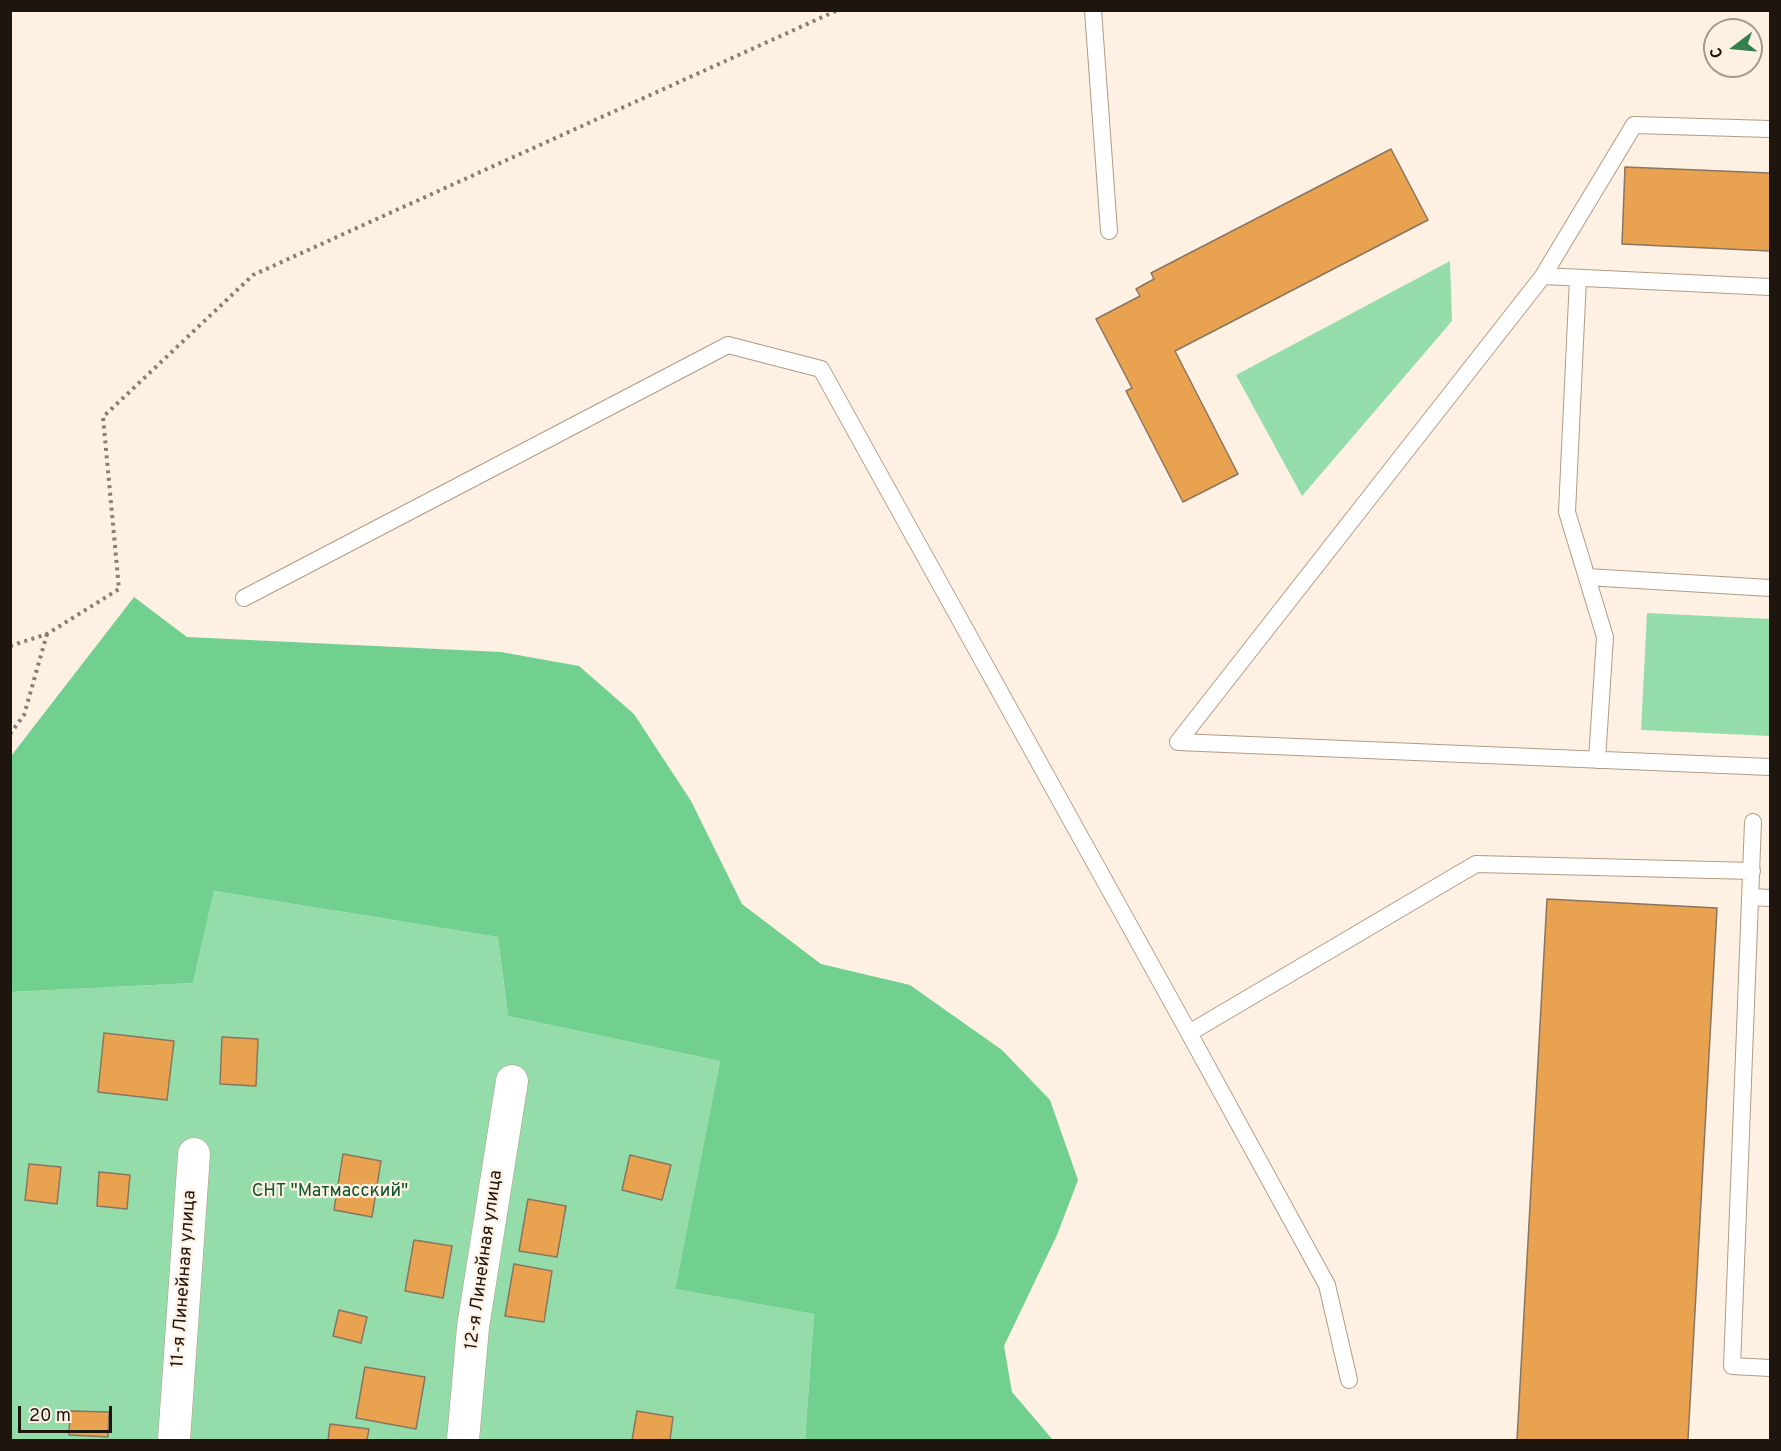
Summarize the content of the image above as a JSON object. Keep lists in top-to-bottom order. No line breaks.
{"streets":{"street":["12-я Линейная улица","11-я Линейная улица"]},"parks":["СНТ \"Матмасский\""],"scale_bar":"20 m","north":"left"}
